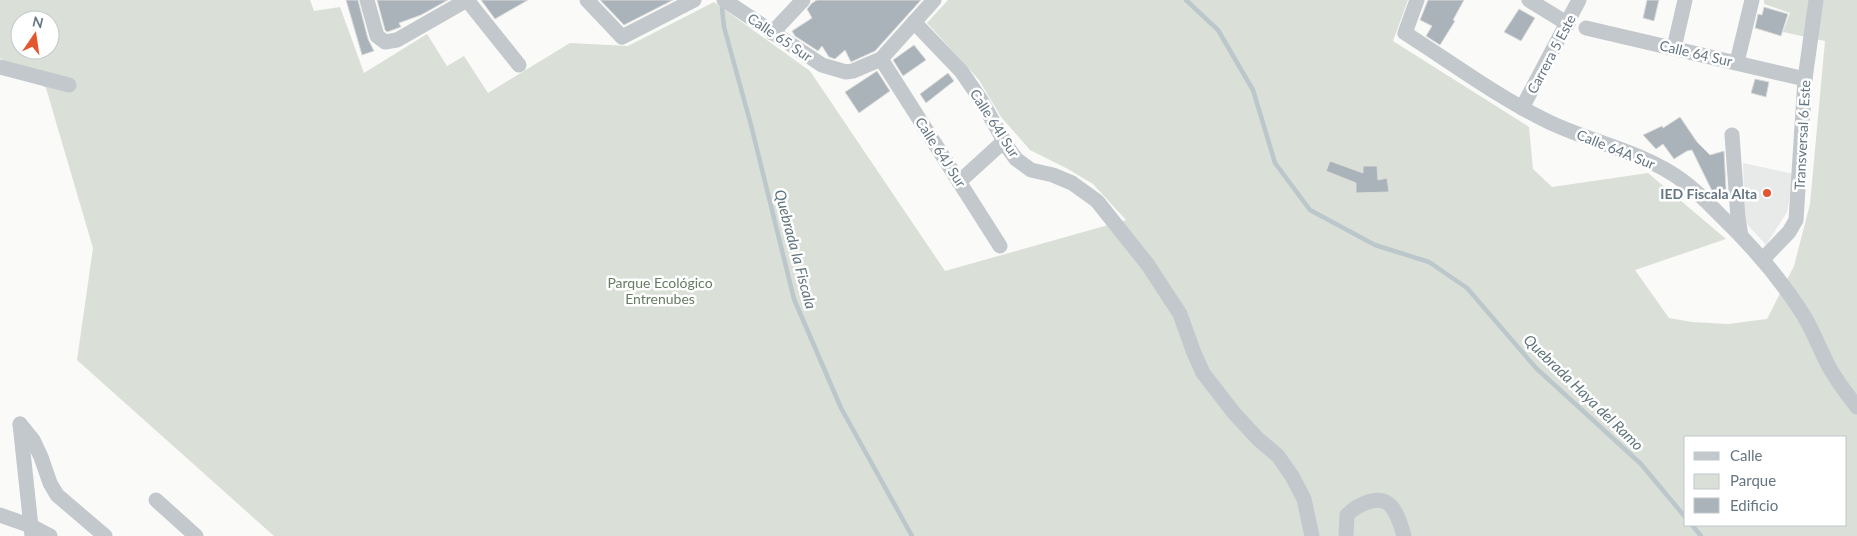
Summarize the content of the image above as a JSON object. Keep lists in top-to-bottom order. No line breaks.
{"streets":{"street":["Calle 65 Sur","Calle 64 Sur","Carrera 5 Este","Calle 64I Sur","Transversal 6 Este","Calle 64A Sur","Calle 64J Sur"]},"crossings":[["Calle 65 Sur","Calle 64J Sur"],["Calle 64 Sur","Transversal 6 Este"],["Carrera 5 Este","Calle 64A Sur"],["Transversal 6 Este","Calle 64A Sur"]],"water":["Quebrada la Fiscala","Quebrada Haya del Ramo"],"parks":["Parque Ecológico Entrenubes"],"places":["IED Fiscala Alta"],"legend":["Calle","Parque","Edificio"],"north":"top"}
